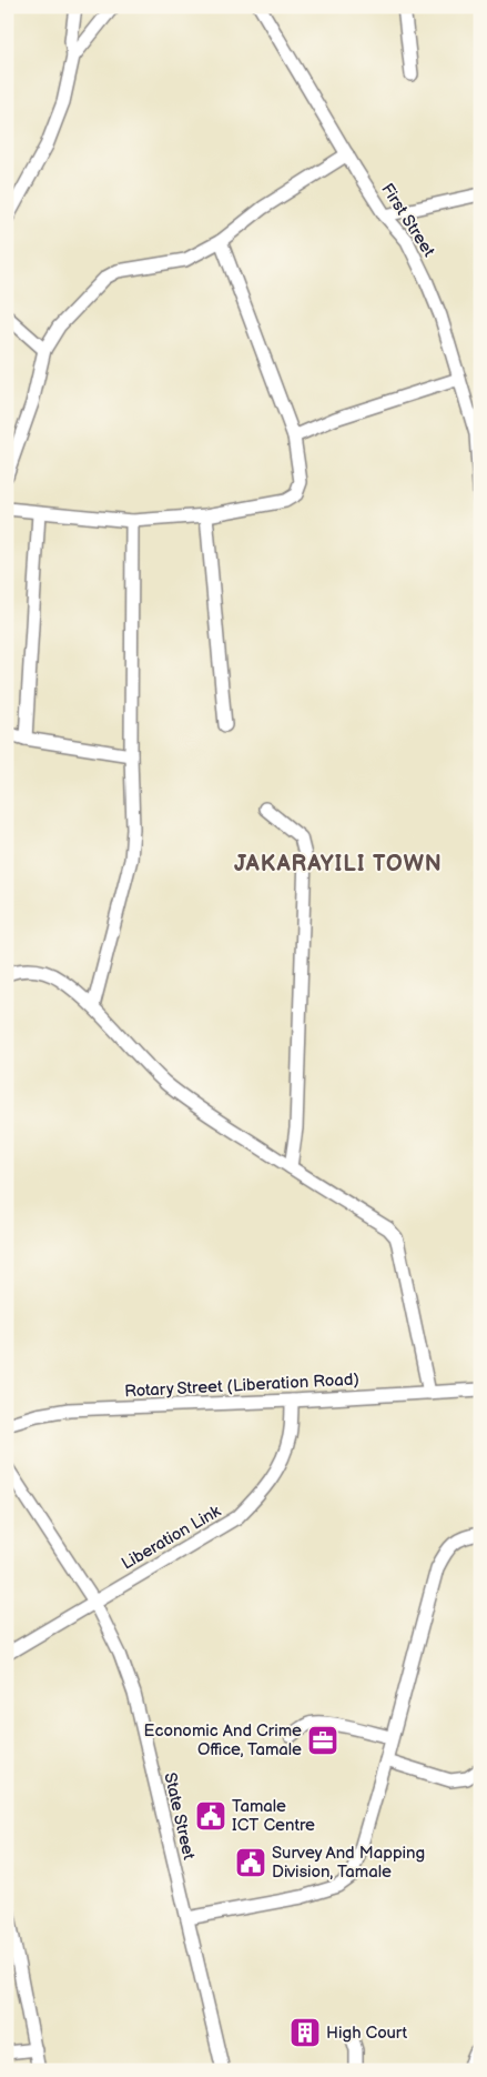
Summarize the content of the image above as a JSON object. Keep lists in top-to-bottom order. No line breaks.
{"streets":{"street":["First Street","Rotary Street (Liberation Road)","Liberation Link","State Street"]},"crossings":[["Rotary Street (Liberation Road)","Liberation Link"],["Liberation Link","State Street"]],"districts":["JAKARAYILI TOWN"],"places":{"office":["Economic And Crime Office, Tamale"],"public building":["Tamale ICT Centre","Survey And Mapping Division, Tamale"],"building":["High Court"]}}
